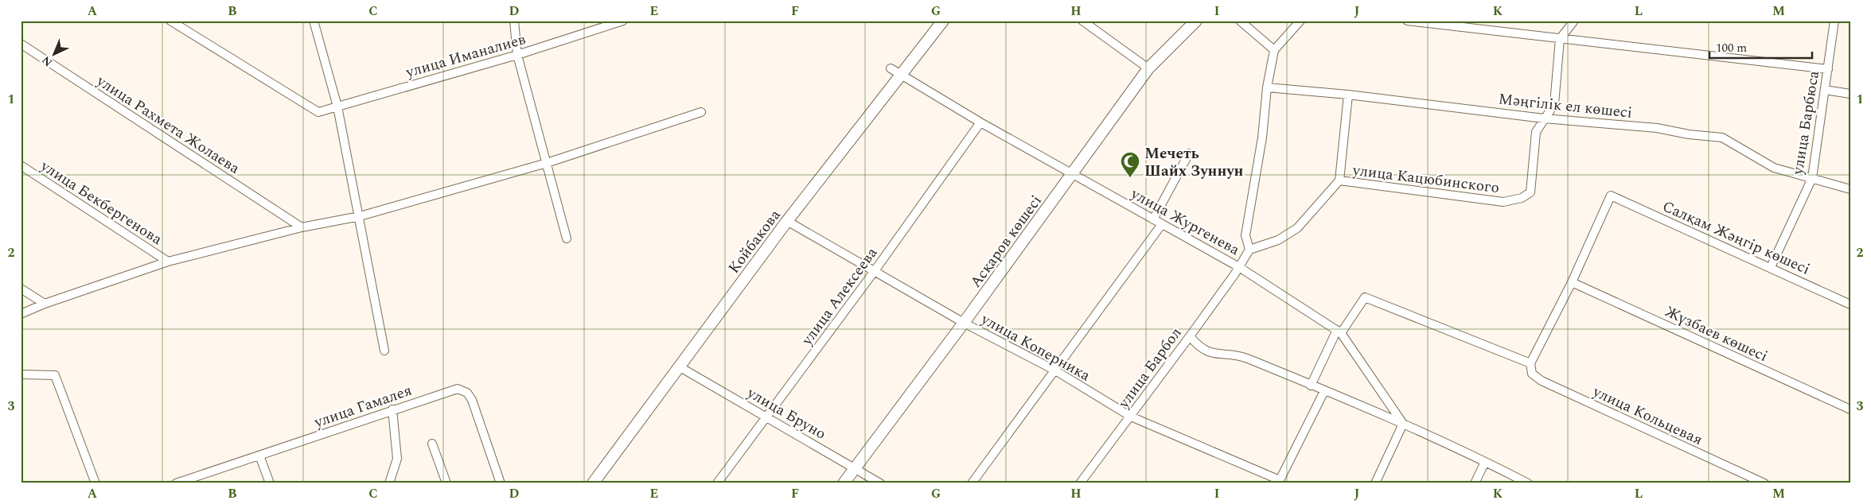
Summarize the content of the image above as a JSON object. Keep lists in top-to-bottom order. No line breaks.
{"streets":{"main road":["Койбакова","Асқаров көшесі"],"street":["улица Иманалиев","Мәңгілік ел көшесі","улица Барбюса","улица Рахмета Жолаева","улица Кацюбинского","улица Бекбергенова","улица Жургенева","Салқам Жәңгір көшесі","улица Алексеева","Жүзбаев көшесі","улица Коперника","улица Барбол","улица Гамалея","улица Бруно","улица Кольцевая"]},"crossings":[["Мәңгілік ел көшесі","улица Барбюса"],["Мәңгілік ел көшесі","улица Кацюбинского"],["улица Барбюса","Салқам Жәңгір көшесі"],["улица Кацюбинского","улица Барбол"],["улица Жургенева","Койбакова"],["улица Жургенева","Асқаров көшесі"],["улица Жургенева","улица Алексеева"],["улица Жургенева","улица Барбол"],["Салқам Жәңгір көшесі","Жүзбаев көшесі"],["Койбакова","улица Коперника"],["Койбакова","улица Бруно"],["Асқаров көшесі","улица Коперника"],["Асқаров көшесі","улица Бруно"],["улица Алексеева","улица Коперника"],["улица Алексеева","улица Бруно"],["улица Коперника","улица Барбол"]],"places":{"mosque":["Мечеть Шайх Зуннун"]},"scale_bar":"100 m","north":"bottom left","grid":{"columns":["A","B","C","D","E","F","G","H","I","J","K","L","M"],"rows":["1","2","3"]}}
